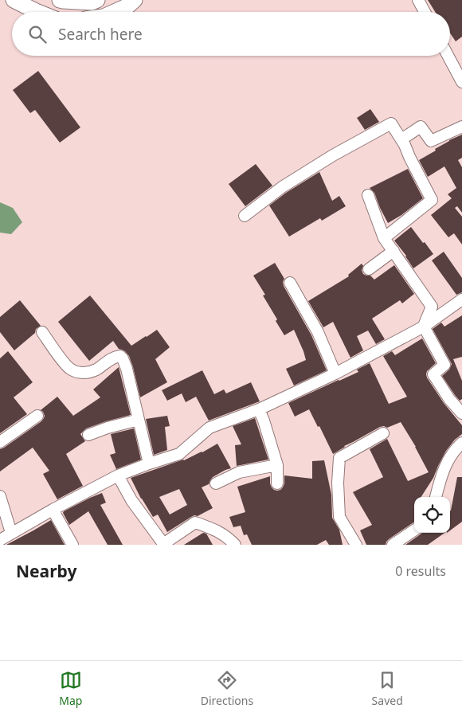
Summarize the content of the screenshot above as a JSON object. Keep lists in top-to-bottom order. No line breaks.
{"page":{"search":"Search here","heading":["Nearby","0 results"],"nav":["Map","Directions","Saved"]}}
